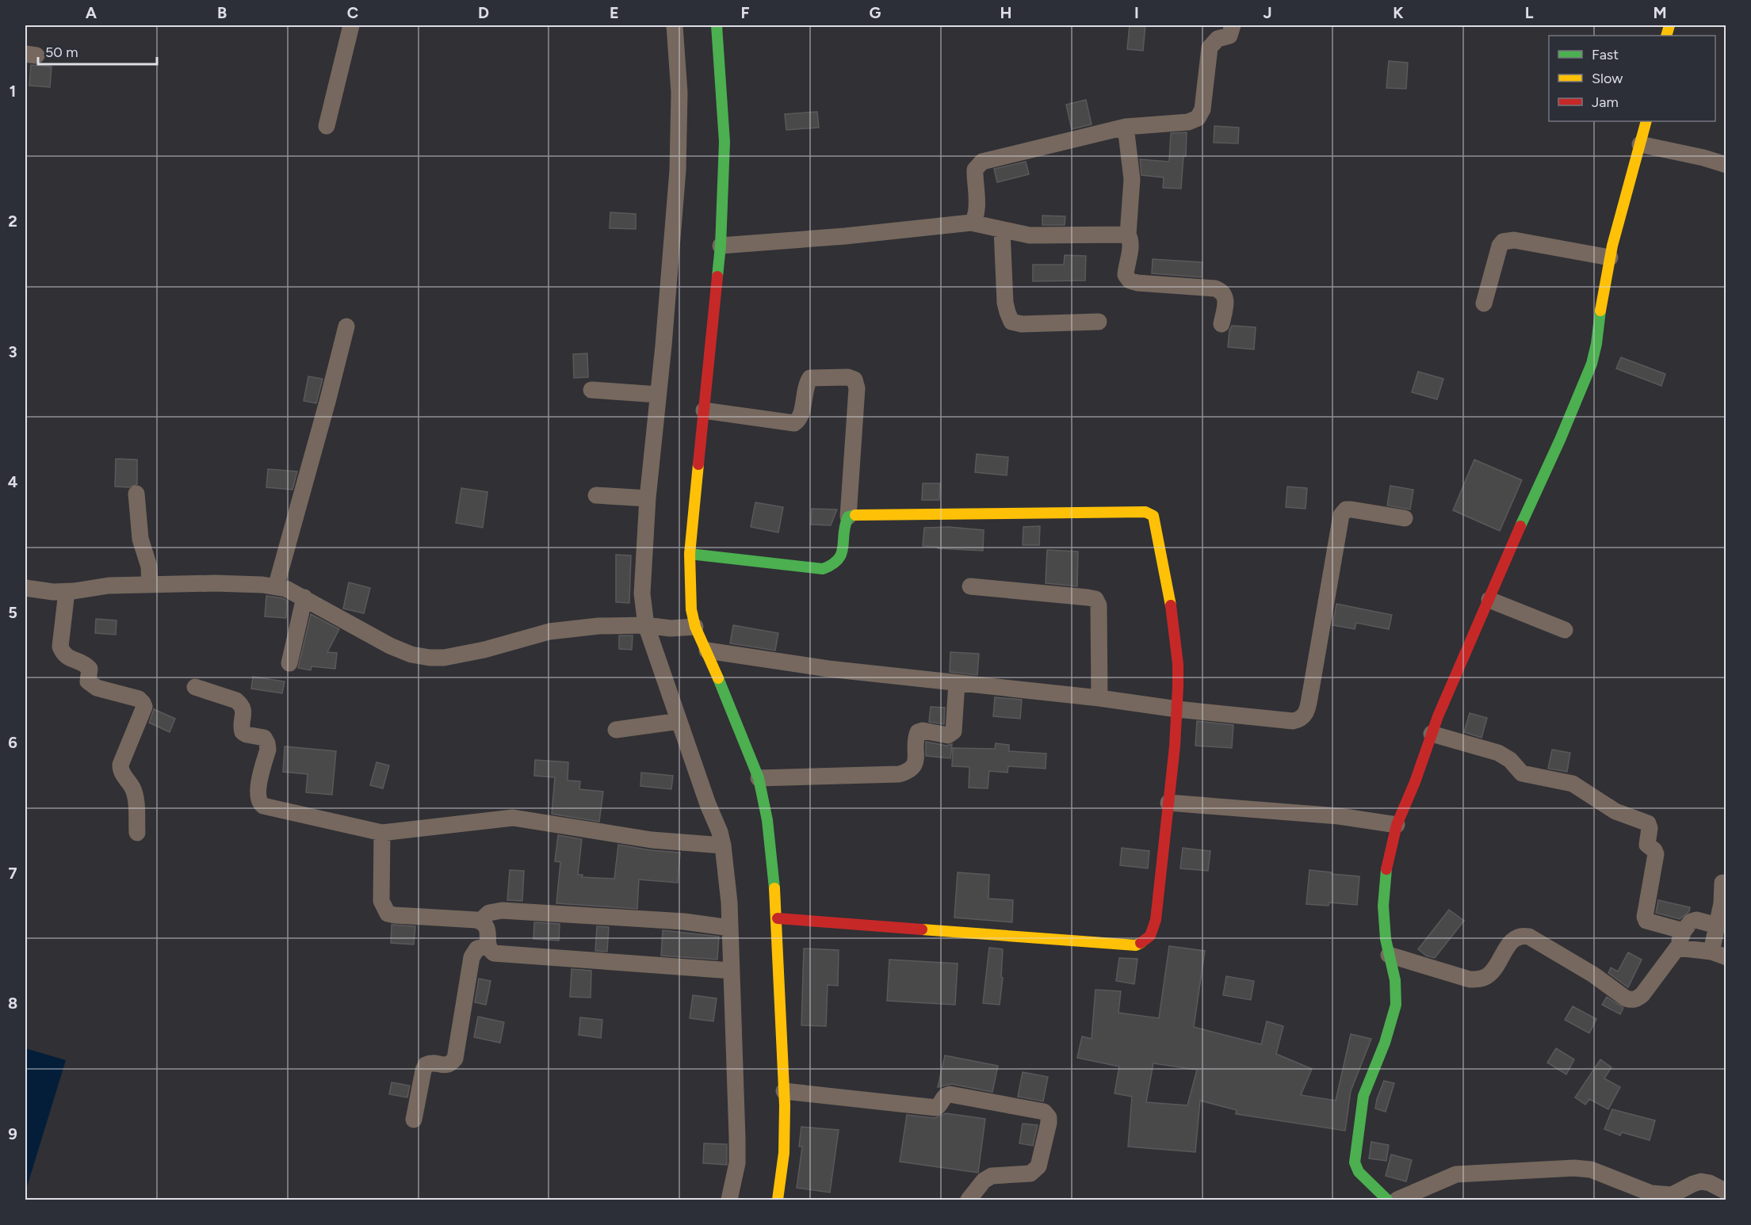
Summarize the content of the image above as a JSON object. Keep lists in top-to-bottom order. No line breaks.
{"legend":["Fast","Slow","Jam"],"scale_bar":"50 m","grid":{"columns":["A","B","C","D","E","F","G","H","I","J","K","L","M"],"rows":["1","2","3","4","5","6","7","8","9"]}}
